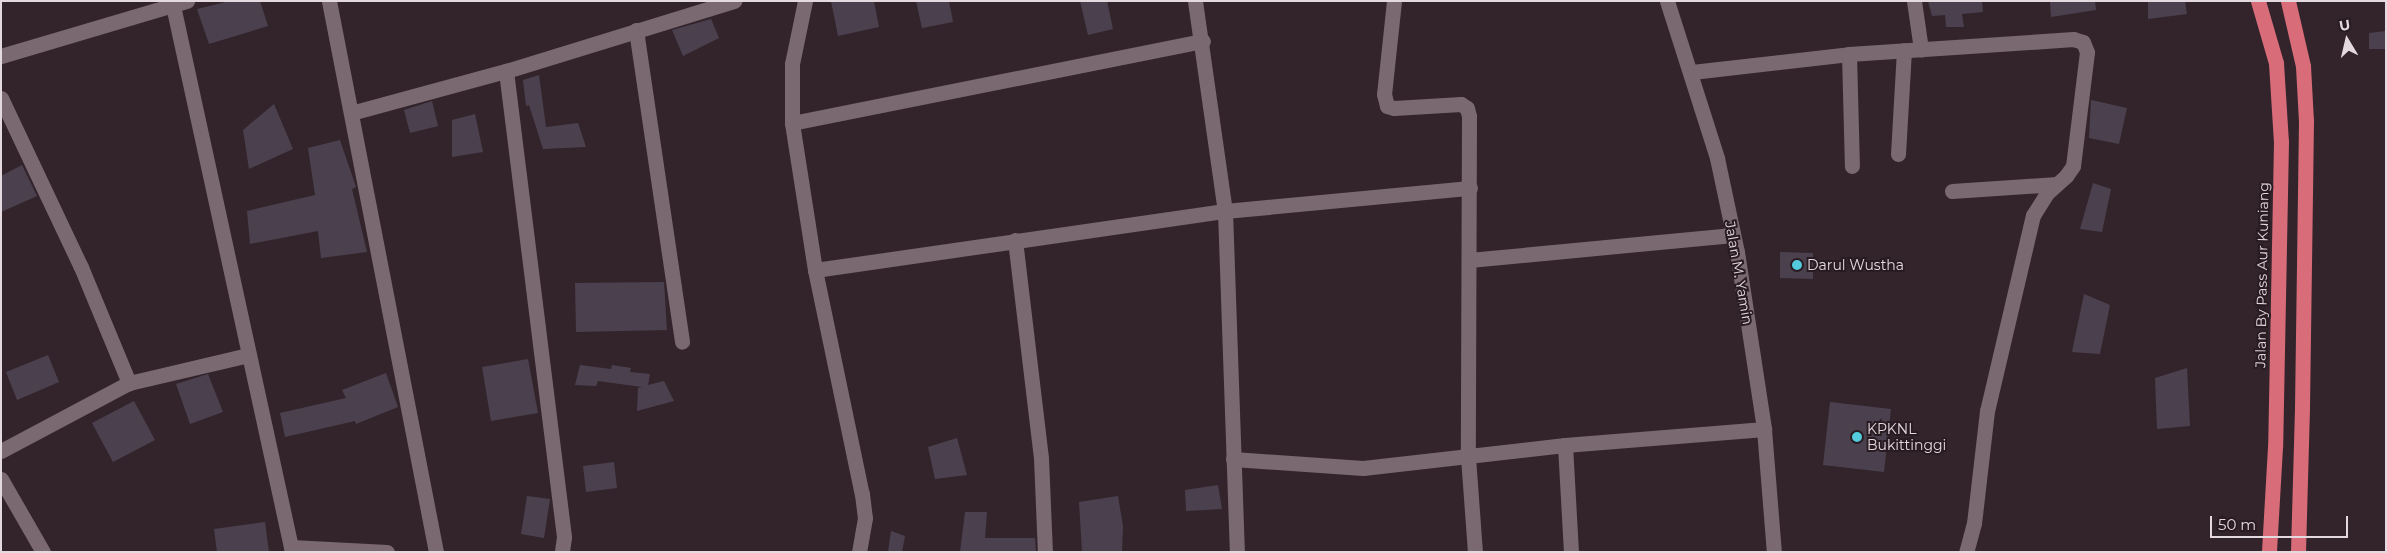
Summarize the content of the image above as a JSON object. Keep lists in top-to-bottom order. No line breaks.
{"streets":{"highway":["Jalan By Pass Aur Kuniang"],"street":["Jalan M. Yamin"]},"places":["Darul Wustha","KPKNL Bukittinggi"],"scale_bar":"50 m","north":"top"}
